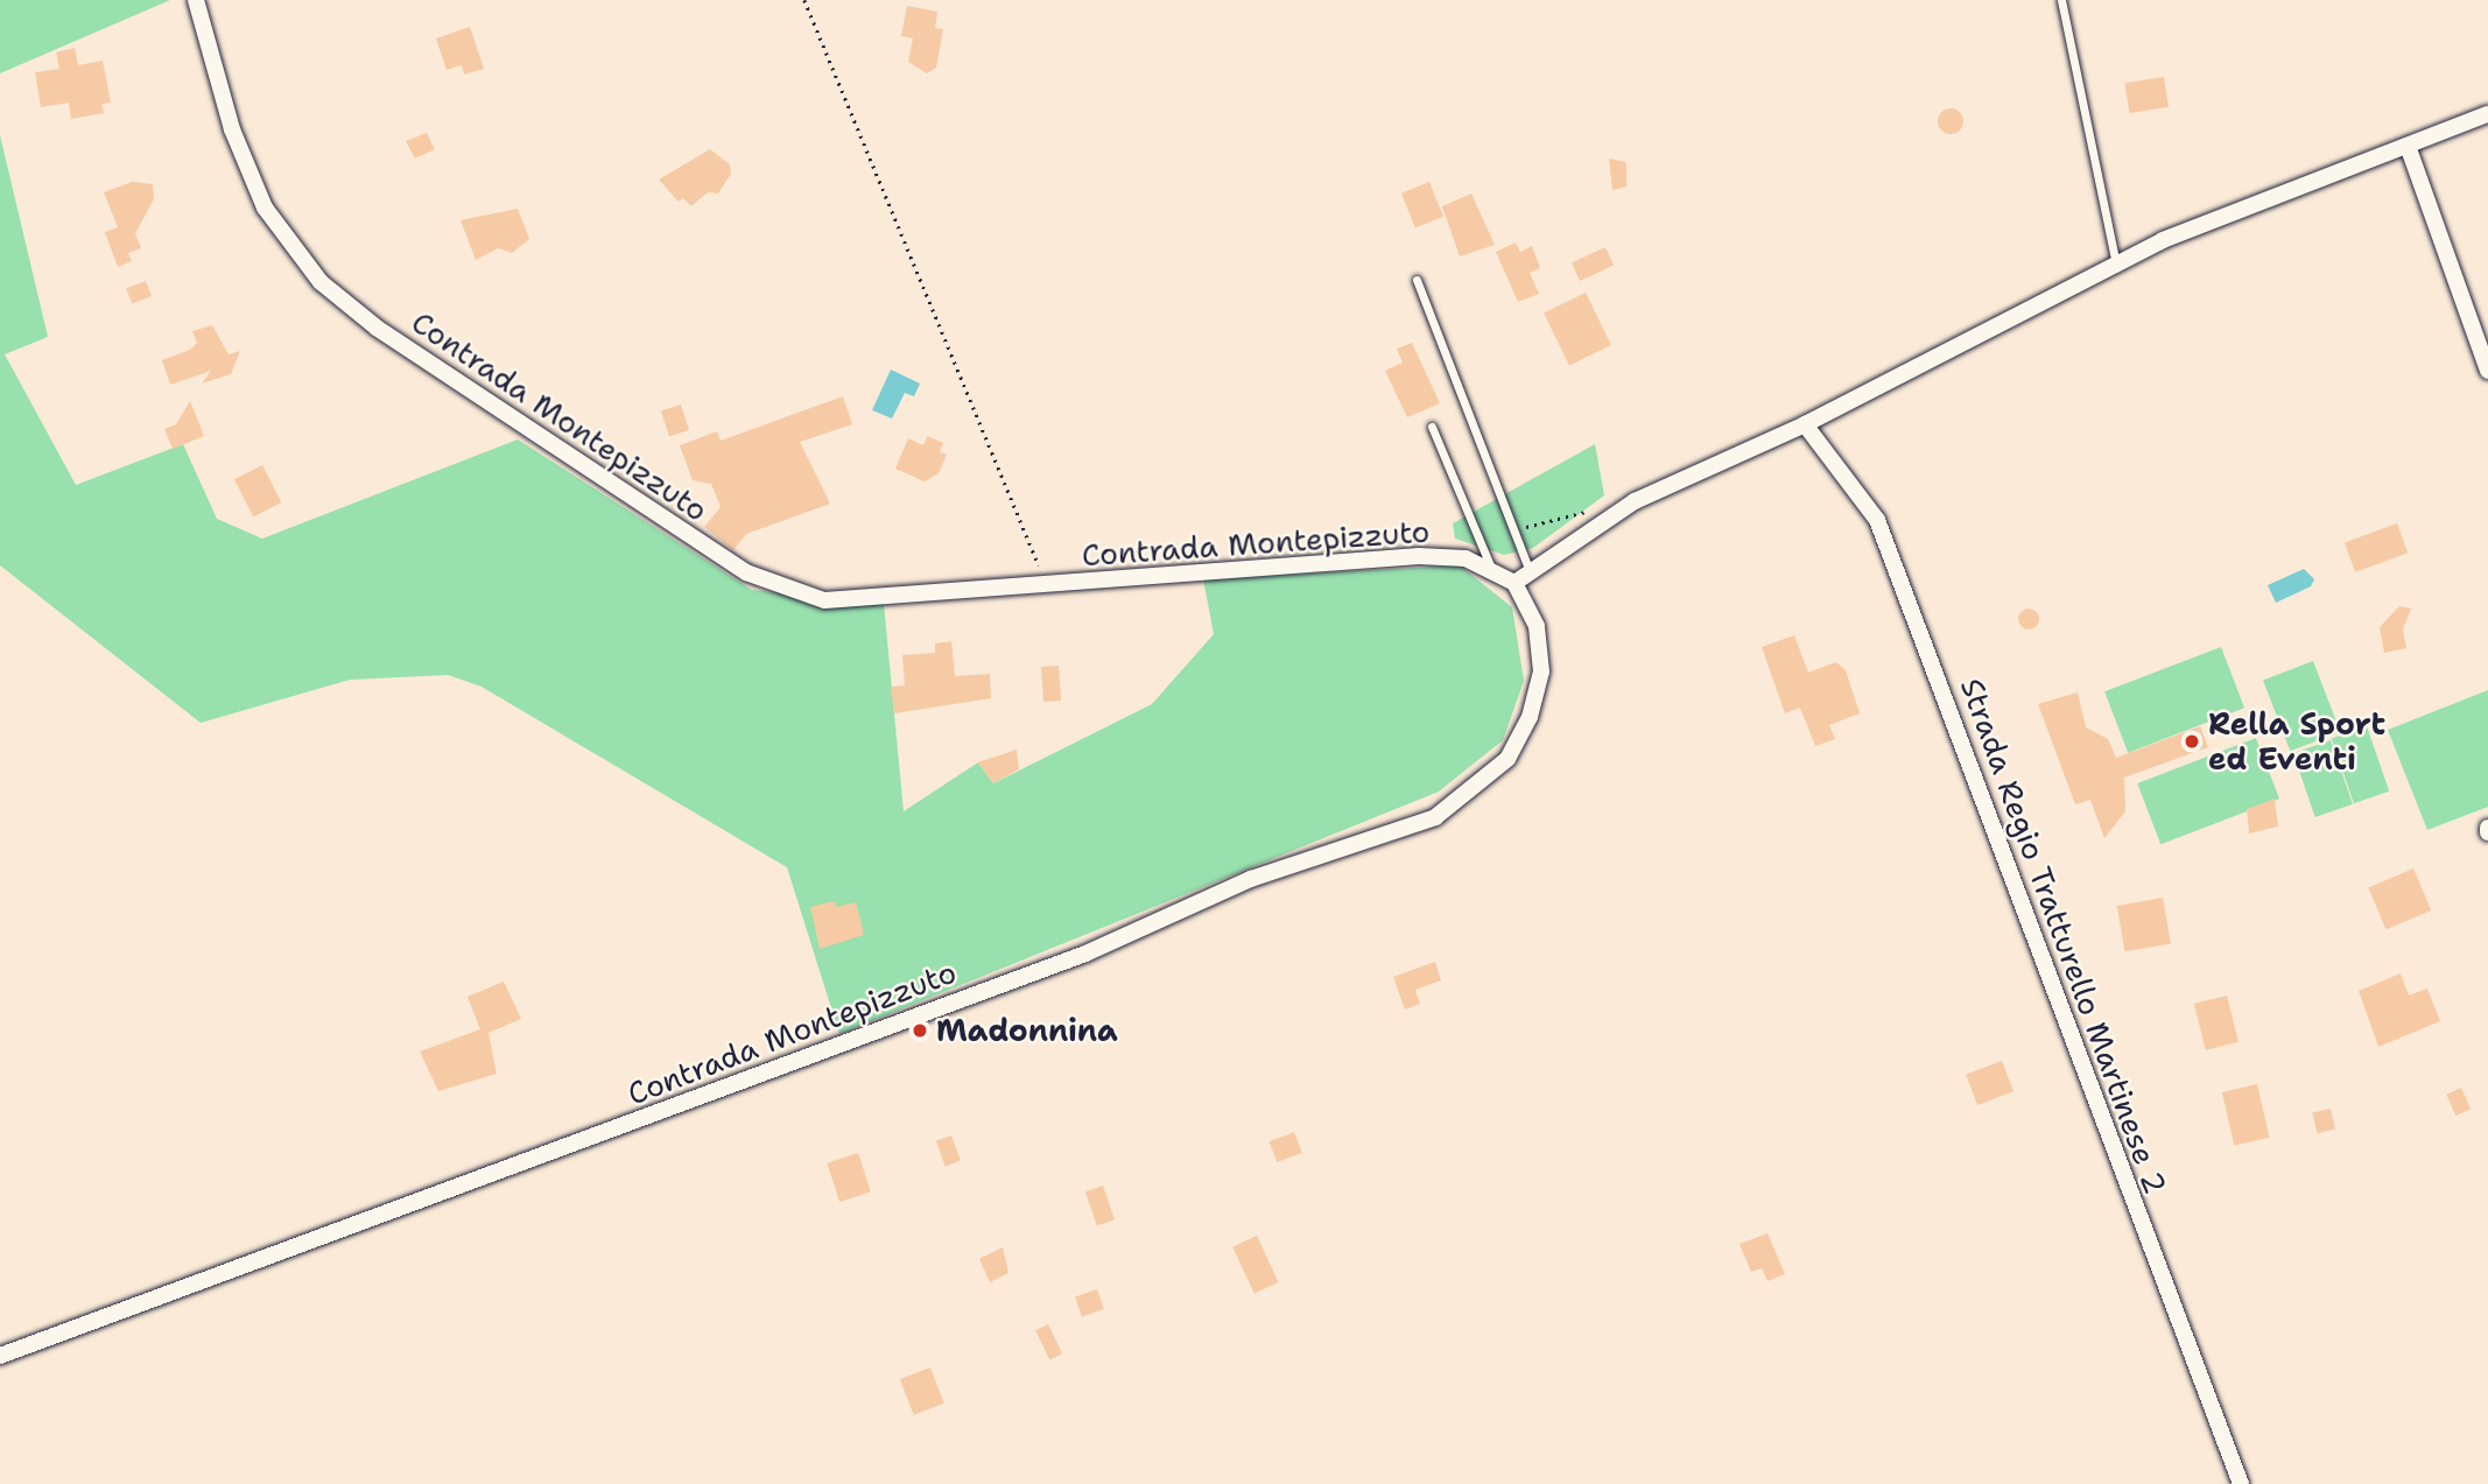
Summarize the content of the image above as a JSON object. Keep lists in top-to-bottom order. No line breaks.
{"streets":{"street":["Contrada Montepizzuto","Strada Regio Tratturello Martinese 2"]},"places":["Rella Sport ed Eventi","Madonnina"]}
